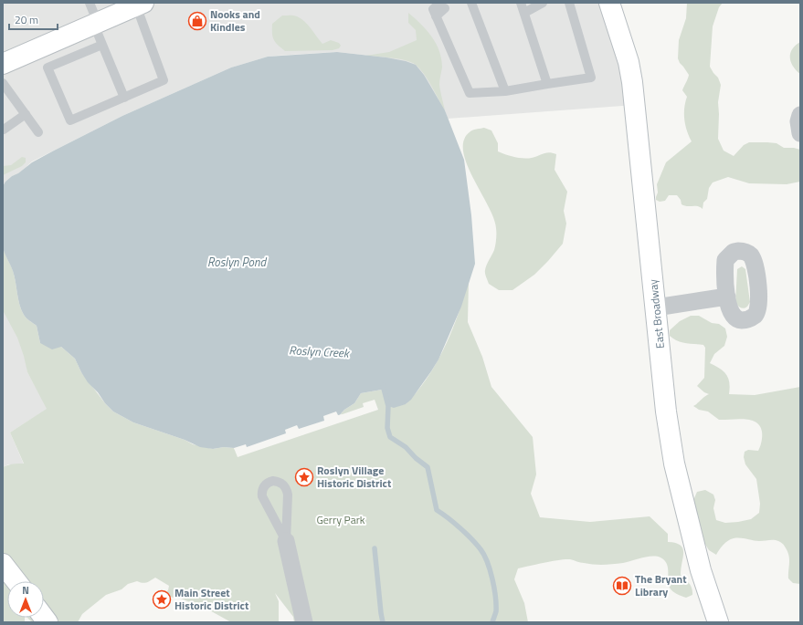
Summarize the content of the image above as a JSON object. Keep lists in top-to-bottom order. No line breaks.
{"streets":{"main road":["East Broadway"]},"water":["Roslyn Pond","Roslyn Creek"],"parks":["Gerry Park"],"places":{"shop":["Nooks and Kindles"],"place":["Roslyn Village Historic District","Main Street Historic District"],"library":["The Bryant Library"]},"scale_bar":"20 m","north":"top"}
